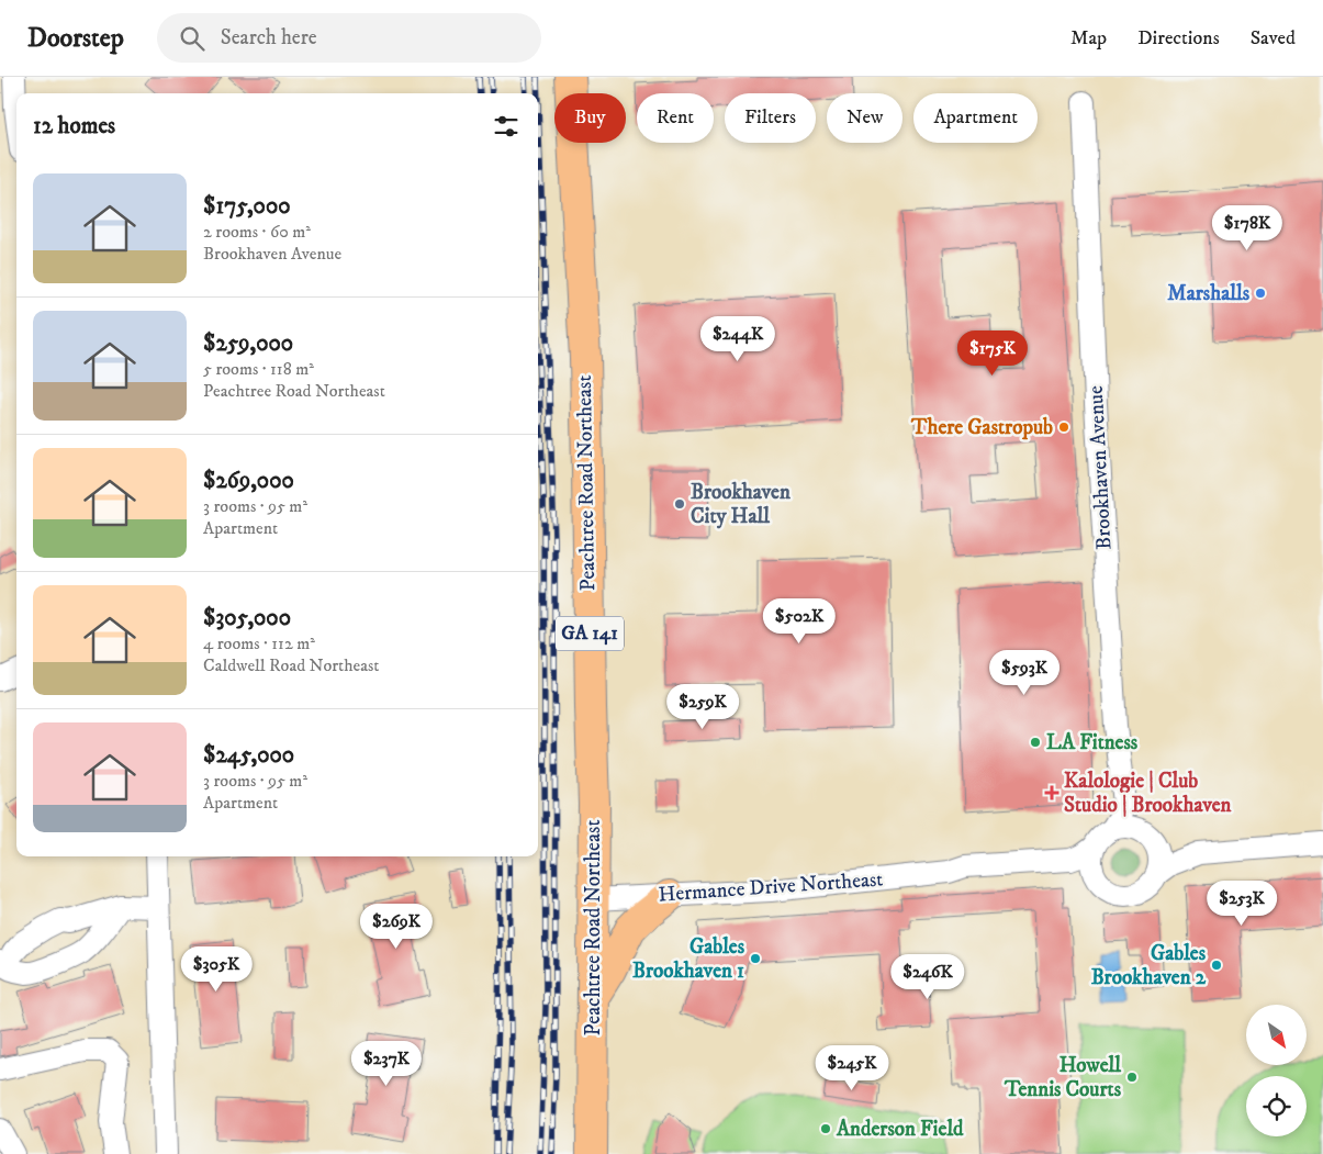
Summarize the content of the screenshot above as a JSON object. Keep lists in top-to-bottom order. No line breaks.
{"streets":{"highway":["Peachtree Road Northeast","GA 141"],"street":["Brookhaven Avenue","Hermance Drive Northeast"]},"crossings":[["Brookhaven Avenue","Hermance Drive Northeast"],["Peachtree Road Northeast","Hermance Drive Northeast"]],"places":{"other":["Marshalls","There Gastropub","Brookhaven City Hall","LA Fitness","Gables Brookhaven 1","Gables Brookhaven 2","Howell Tennis Courts","Anderson Field"],"health":["Kalologie | Club Studio | Brookhaven"]},"north":"bottom right","page":{"header":"Doorstep","search":"Search here","nav":["Map","Directions","Saved"],"chip":["Buy","Rent","Filters","New","Apartment"],"heading":"12 homes","list":[{"name":"$175,000","note":"2 rooms · 60 m² · Brookhaven Avenue"},{"name":"$259,000","note":"5 rooms · 118 m² · Peachtree Road Northeast"},{"name":"$269,000","note":"3 rooms · 95 m² · Apartment"},{"name":"$305,000","note":"4 rooms · 112 m² · Caldwell Road Northeast"},{"name":"$245,000","note":"3 rooms · 95 m² · Apartment"}],"price":["$178K","$244K","$175K","$502K","$593K","$259K","$253K","$269K","$305K","$246K","$237K","$245K"]}}
